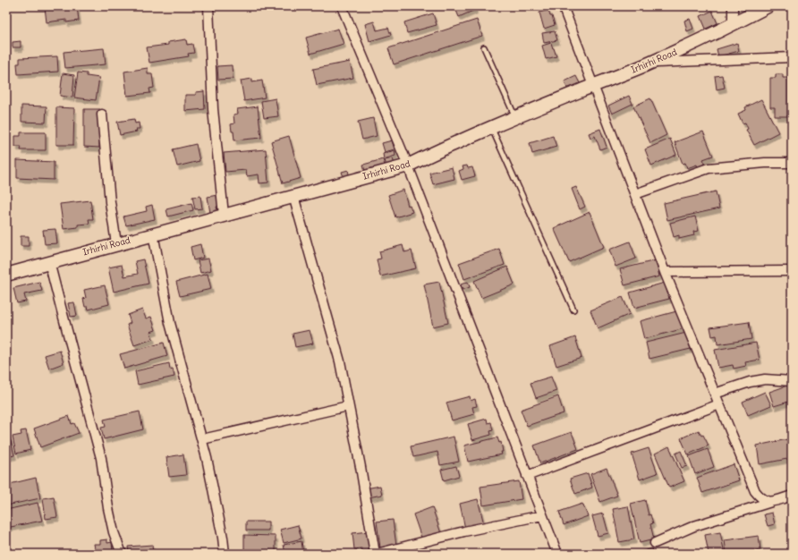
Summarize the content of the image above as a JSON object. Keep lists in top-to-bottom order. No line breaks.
{"streets":{"street":["Irhirhi Road"]}}
